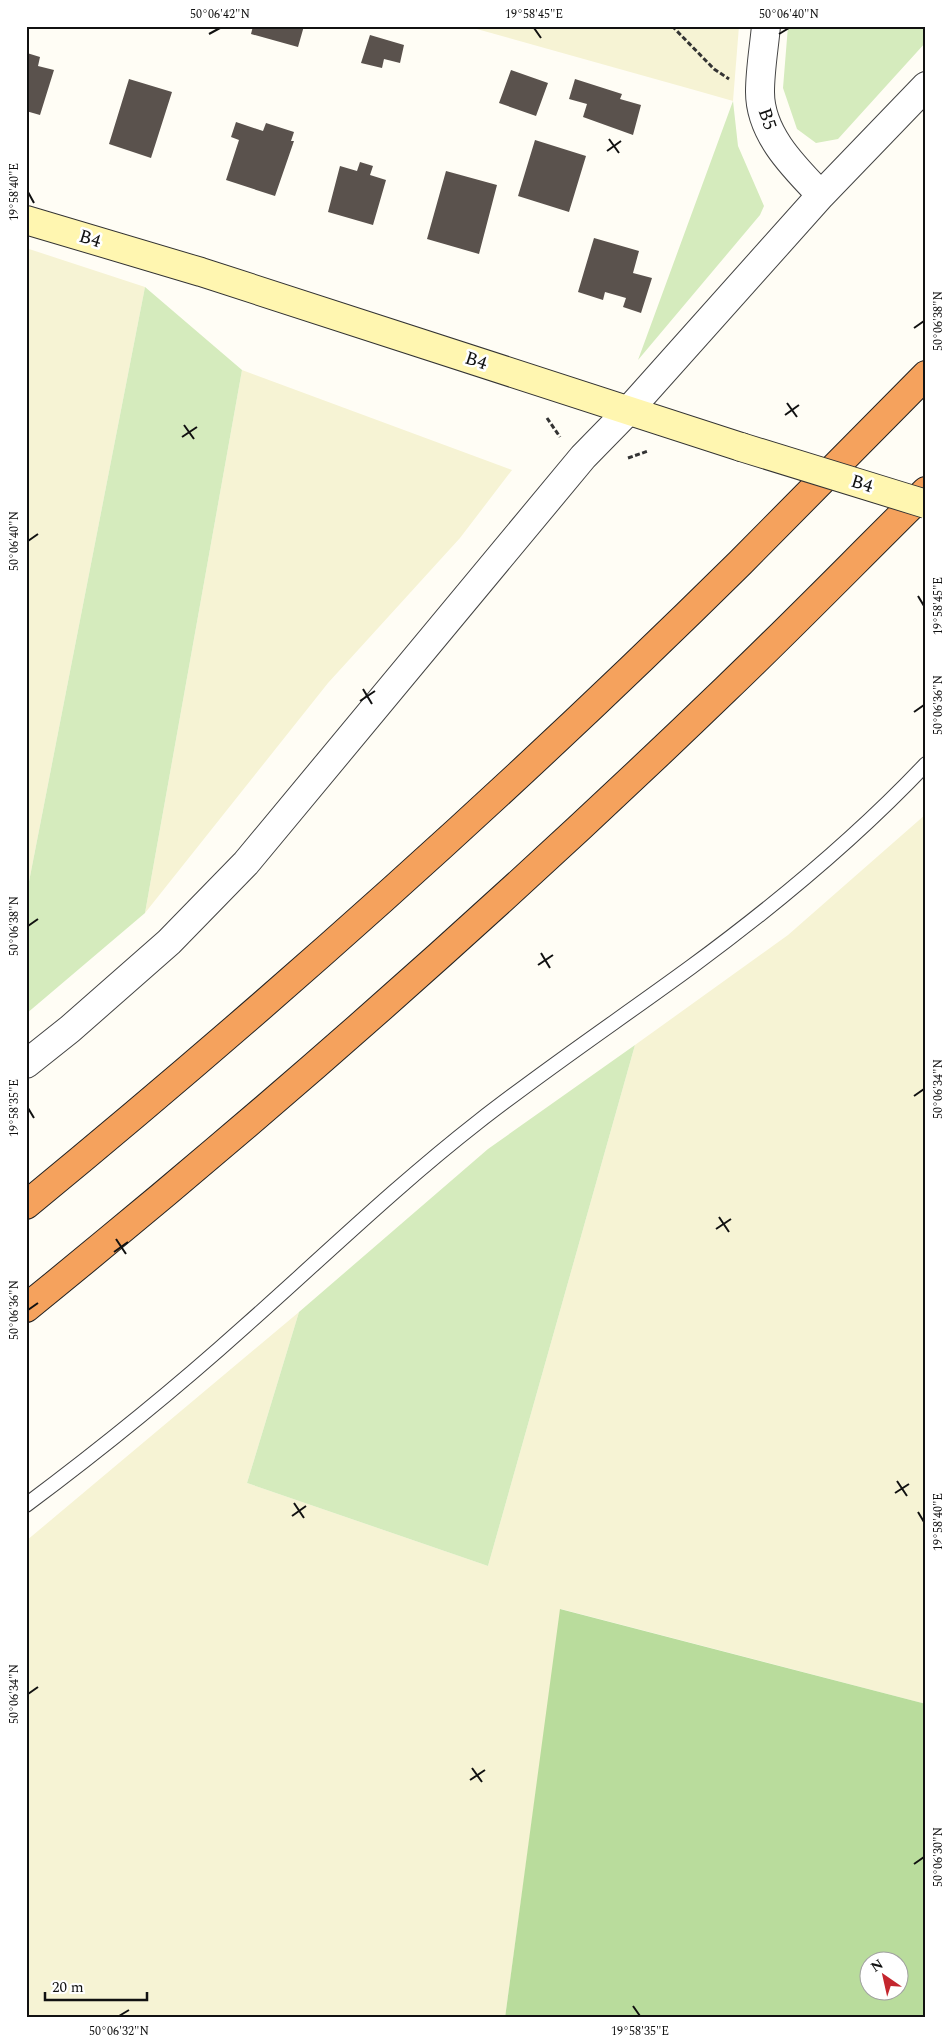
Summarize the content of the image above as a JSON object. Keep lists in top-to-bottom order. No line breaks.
{"streets":{"street":["B5","B4"]},"scale_bar":"20 m","north":"top left","coordinates":["50°06'42\"N","19°58'45\"E","50°06'40\"N","19°58'40\"E","50°06'38\"N","50°06'36\"N","50°06'34\"N","19°58'35\"E","50°06'30\"N","50°06'32\"N"]}
